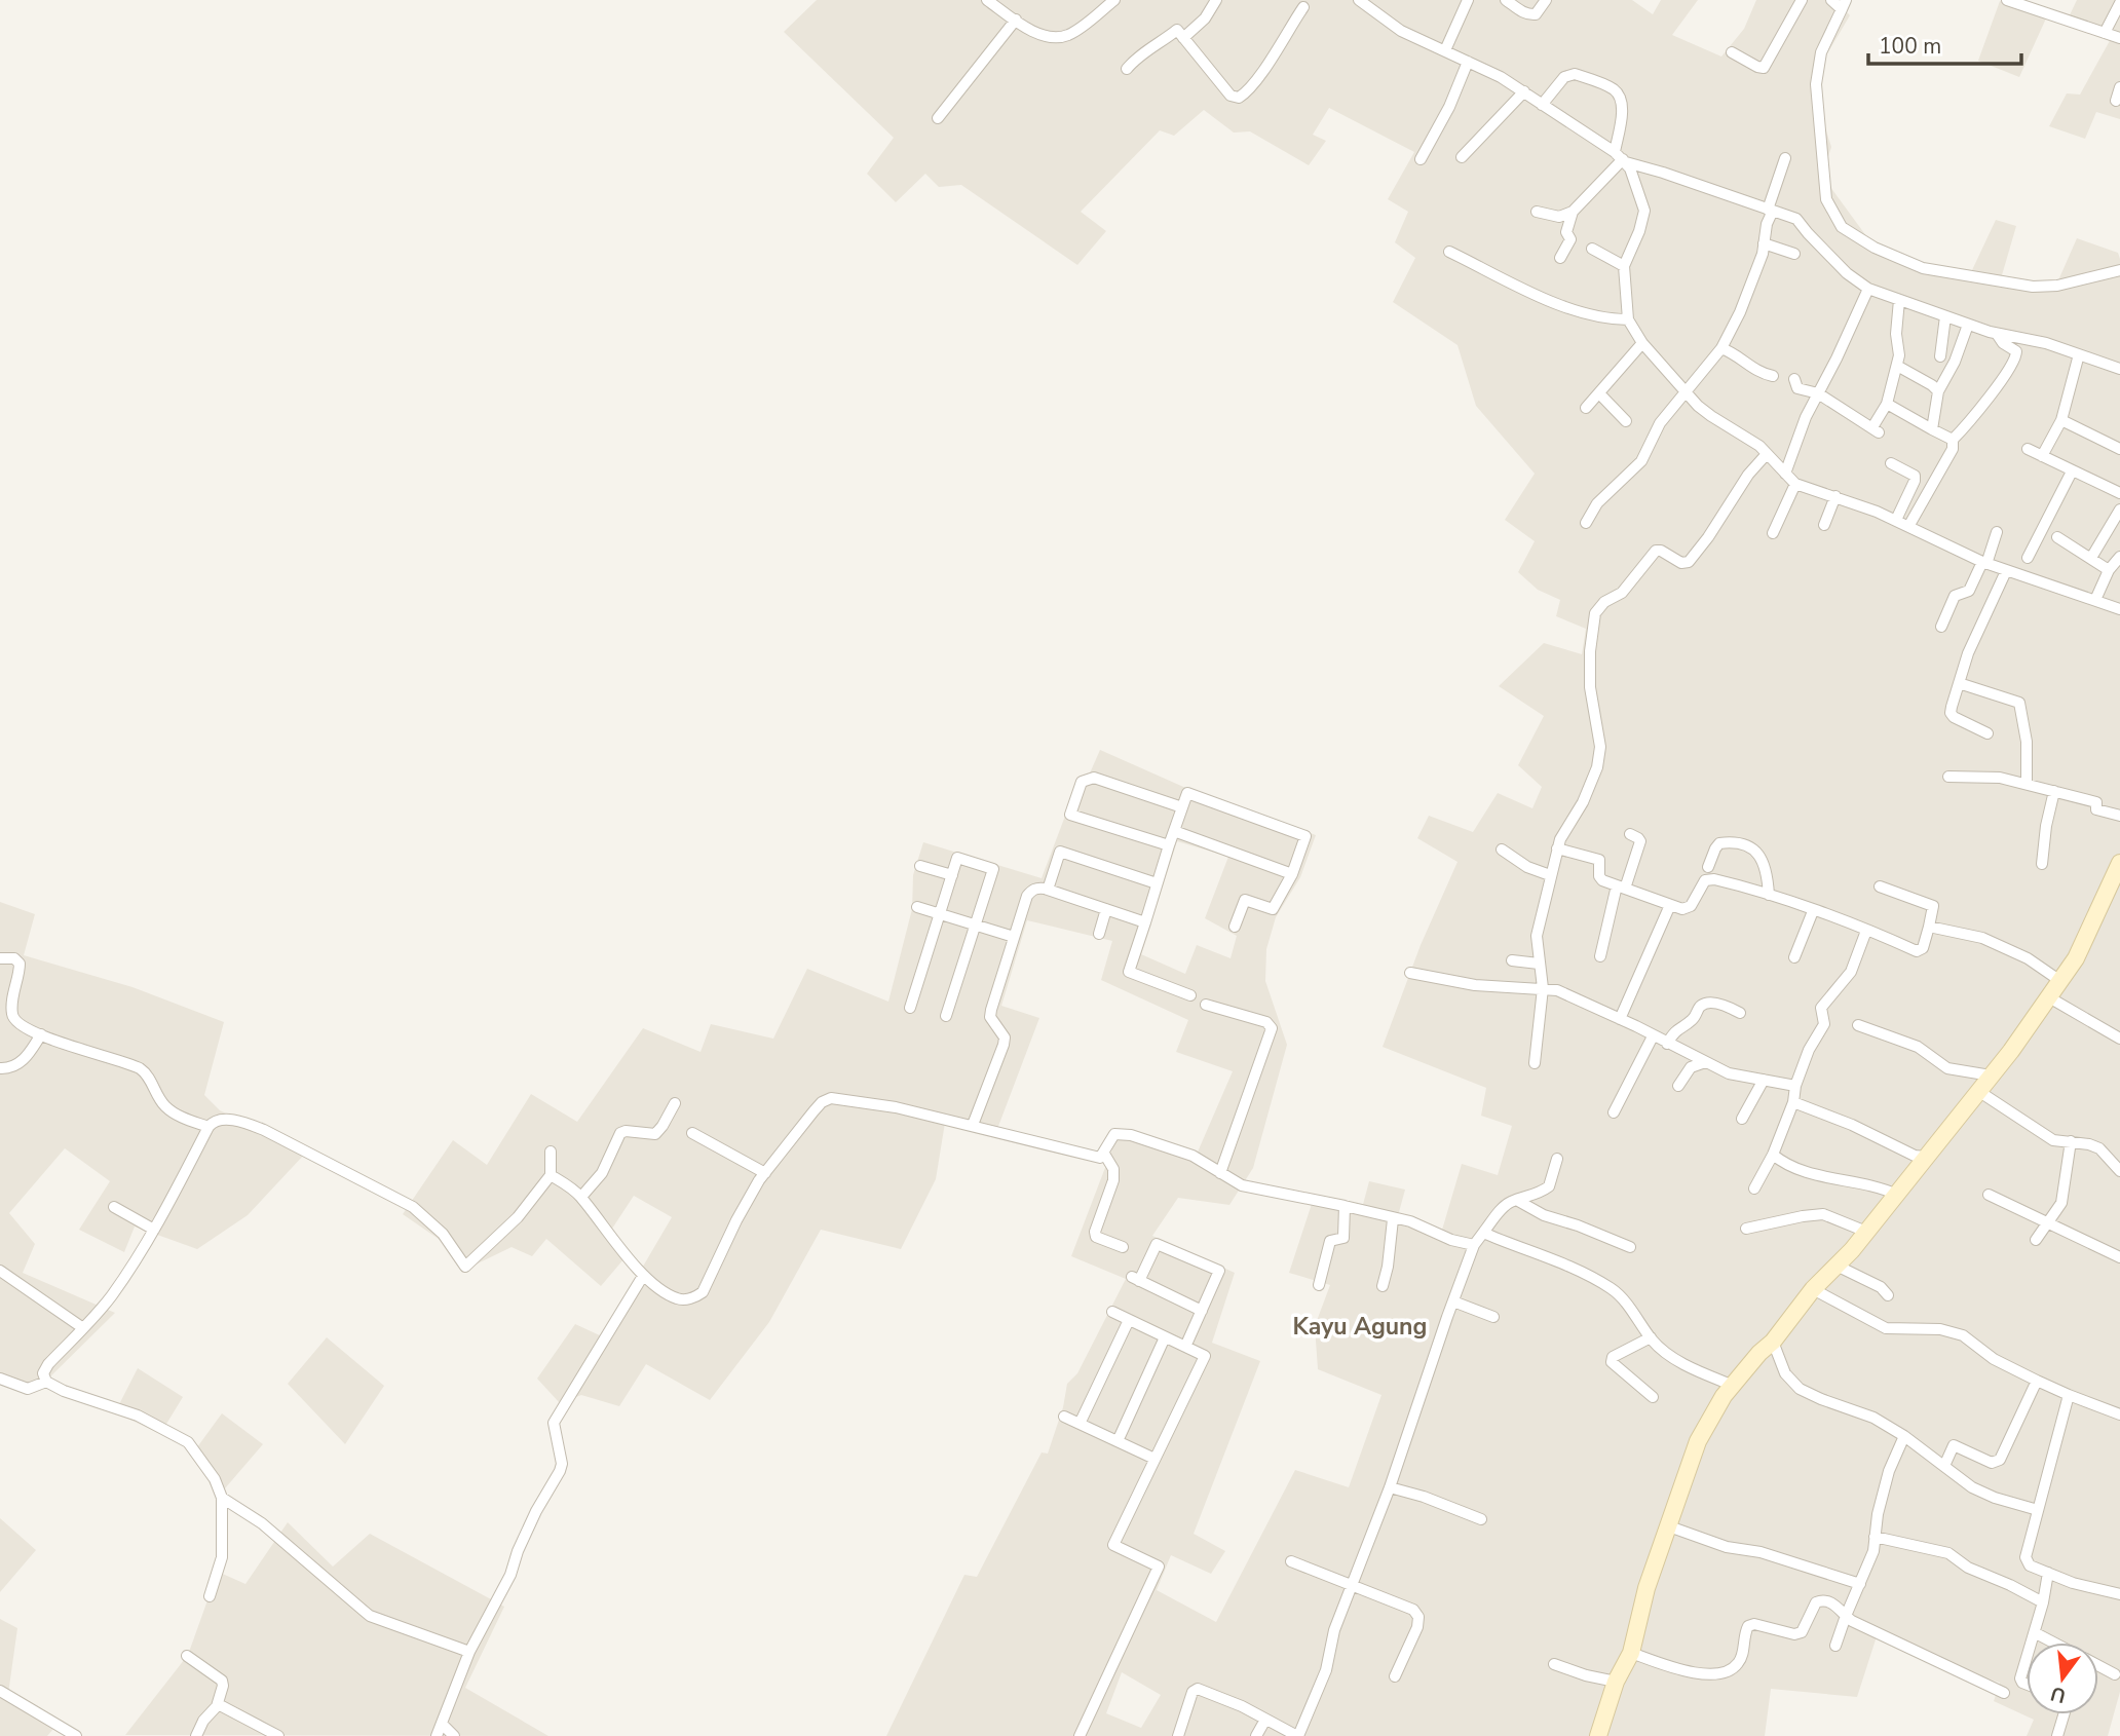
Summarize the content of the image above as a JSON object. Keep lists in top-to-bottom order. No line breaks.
{"districts":["Kayu Agung"],"scale_bar":"100 m","north":"bottom"}
